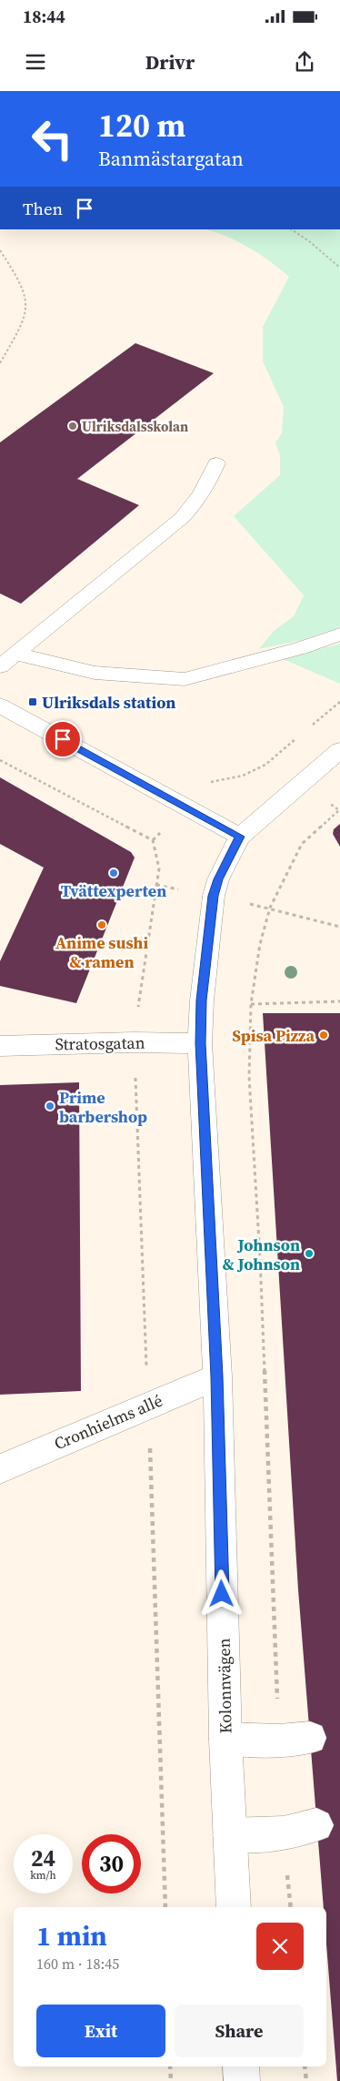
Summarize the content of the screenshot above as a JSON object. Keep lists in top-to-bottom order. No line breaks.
{"streets":{"street":["Stratosgatan","Cronhielms allé","Kolonnvägen"]},"crossings":[["Stratosgatan","Kolonnvägen"],["Cronhielms allé","Kolonnvägen"]],"places":{"other":["Ulriksdalsskolan","Tvättexperten","Anime sushi & ramen","Spisa Pizza","Prime barbershop","Johnson & Johnson"],"transit":["Ulriksdals station"]},"page":{"status":"18:44","header":"Drivr","turn":["120 m","Banmästargatan"],"then":"Then","speed":"24 km/h","limit":"30","heading":["1 min","160 m · 18:45"],"buttons":["Exit","Share"]}}
